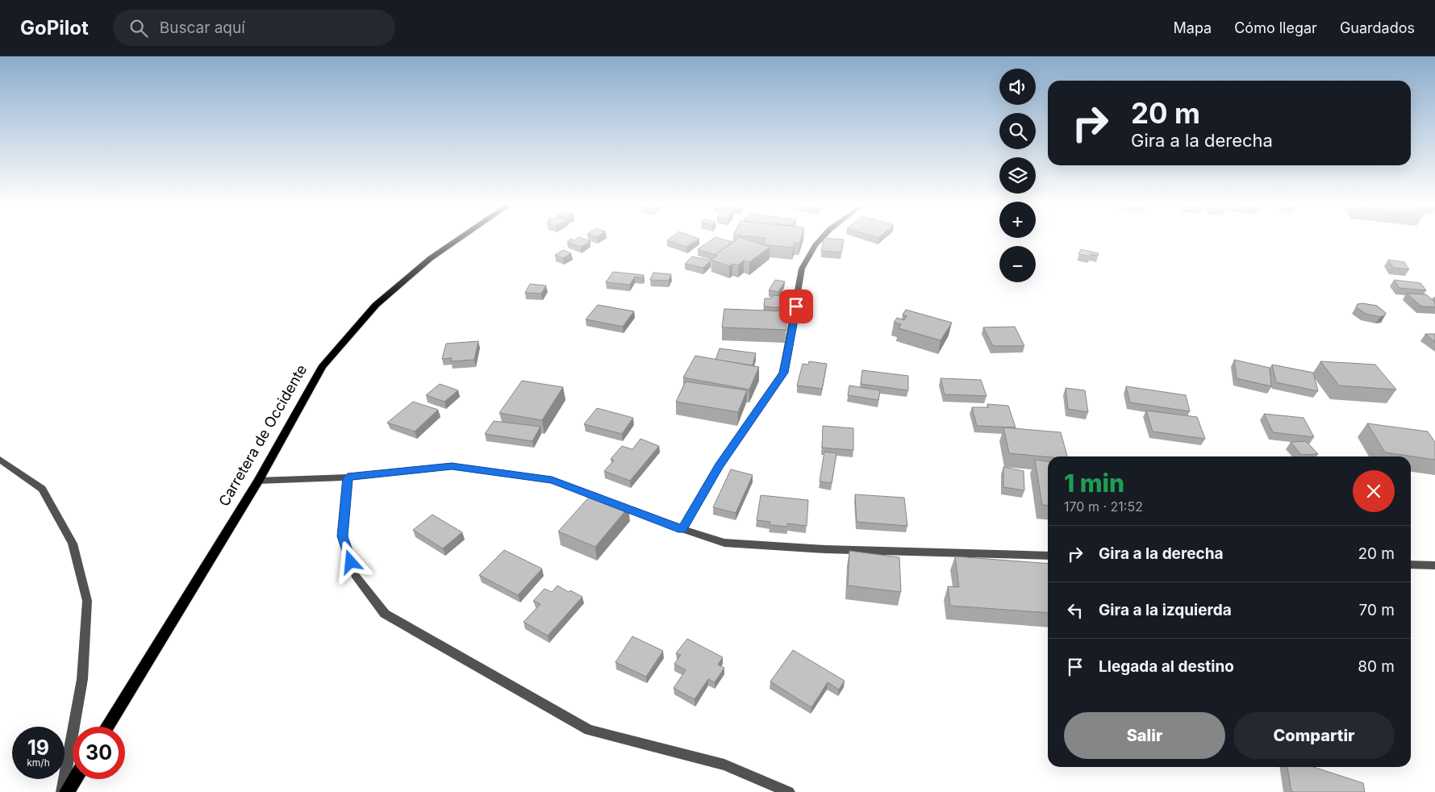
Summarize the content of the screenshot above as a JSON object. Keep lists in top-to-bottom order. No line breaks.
{"streets":{"main road":["Carretera de Occidente"]},"page":{"header":"GoPilot","search":"Buscar aquí","nav":["Mapa","Cómo llegar","Guardados"],"map_buttons":["+","−"],"turn":["20 m","Gira a la derecha"],"heading":["1 min","170 m · 21:52"],"list":[{"name":"Gira a la derecha","value":"20 m"},{"name":"Gira a la izquierda","value":"70 m"},{"name":"Llegada al destino","value":"80 m"}],"buttons":["Salir","Compartir"],"speed":"19 km/h","limit":"30"}}
